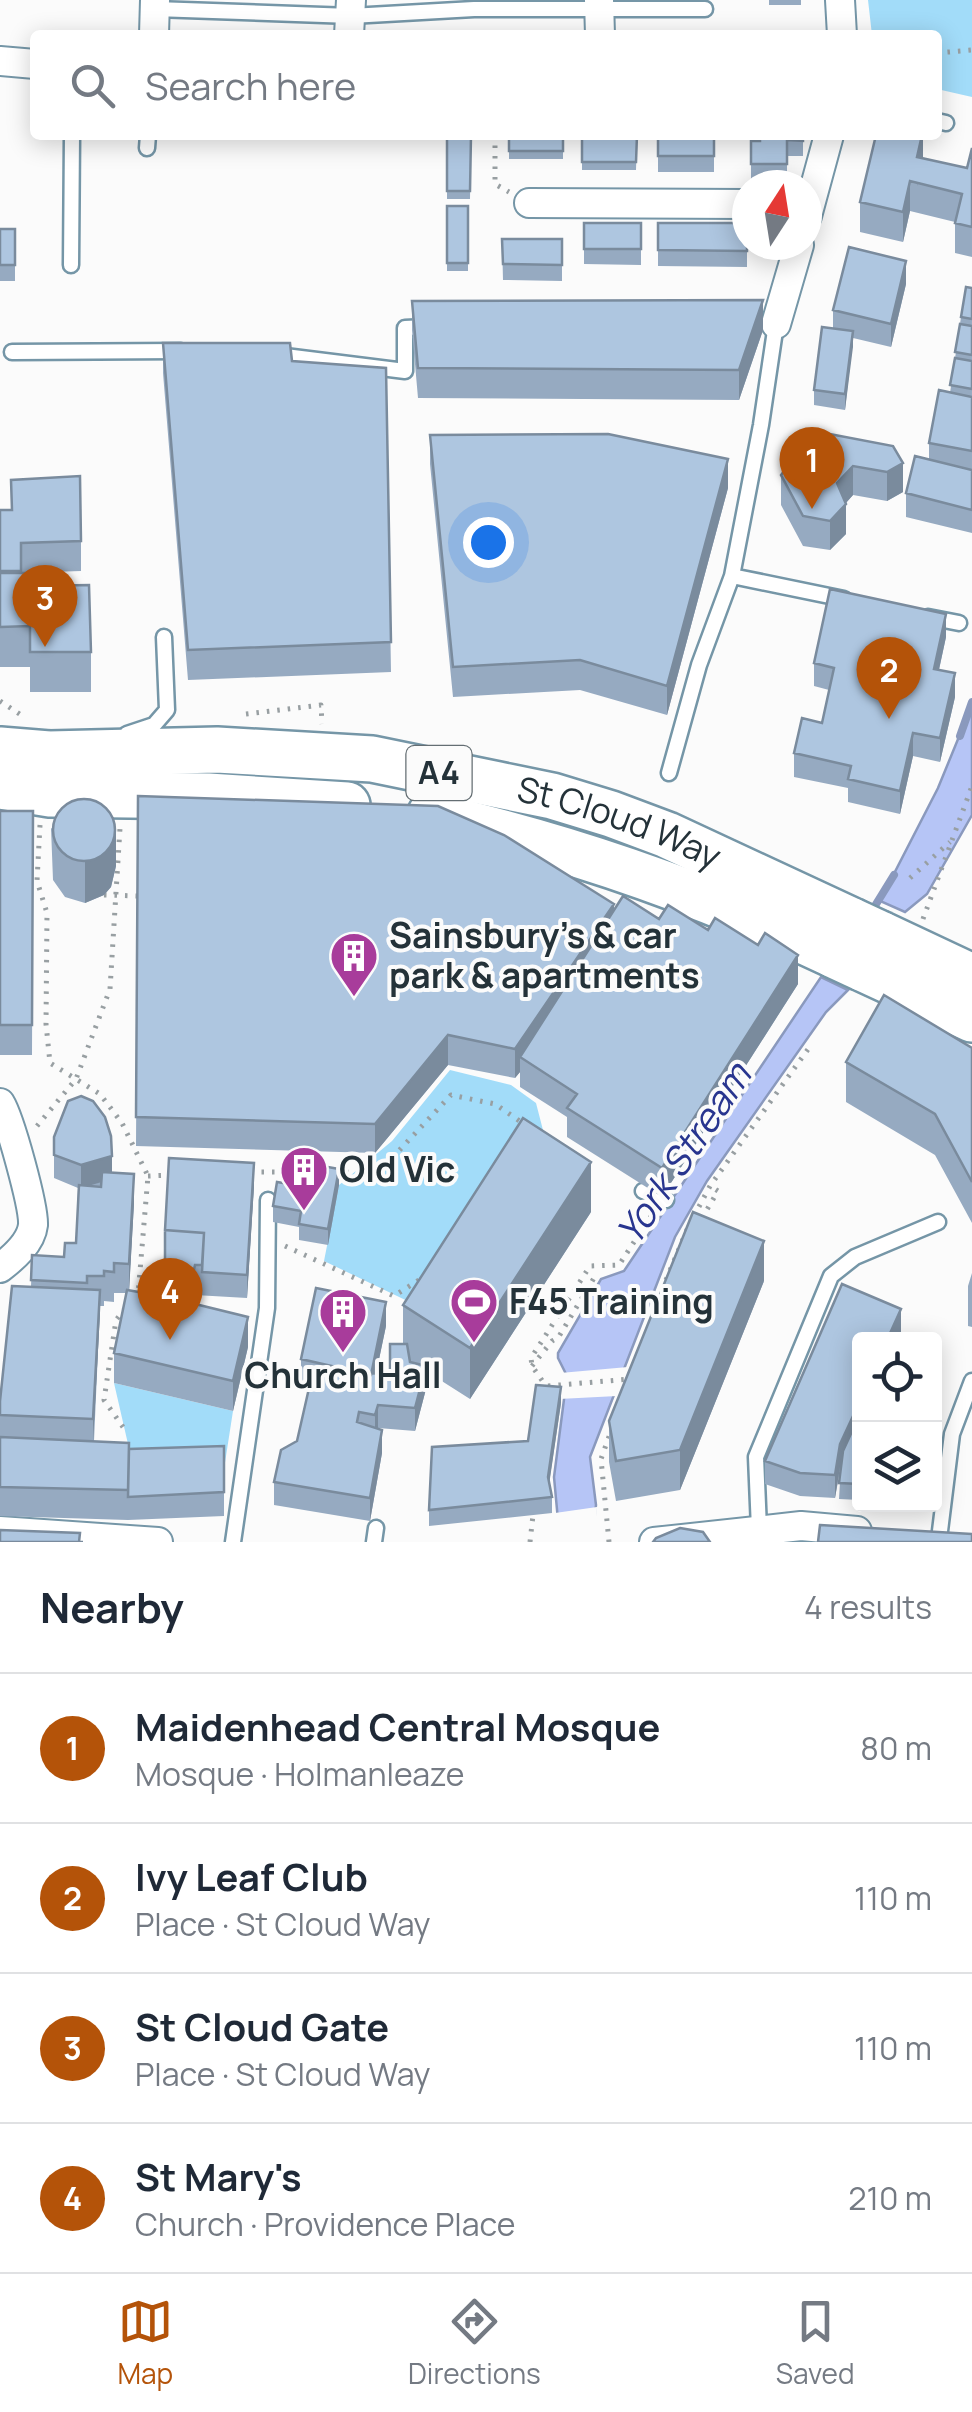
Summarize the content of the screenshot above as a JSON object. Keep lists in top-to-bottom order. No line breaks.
{"streets":{"main road":["A4","St Cloud Way"]},"water":["York Stream"],"places":{"building":["Sainsbury's & car park & apartments","Old Vic","Church Hall"],"sports":["F45 Training"]},"north":"top","page":{"search":"Search here","pins":["1","3","2","4"],"heading":["Nearby","4 results"],"list":[{"mark":"1","name":"Maidenhead Central Mosque","note":"Mosque · Holmanleaze","value":"80 m"},{"mark":"2","name":"Ivy Leaf Club","note":"Place · St Cloud Way","value":"110 m"},{"mark":"3","name":"St Cloud Gate","note":"Place · St Cloud Way","value":"110 m"},{"mark":"4","name":"St Mary's","note":"Church · Providence Place","value":"210 m"}],"nav":["Map","Directions","Saved"]}}
